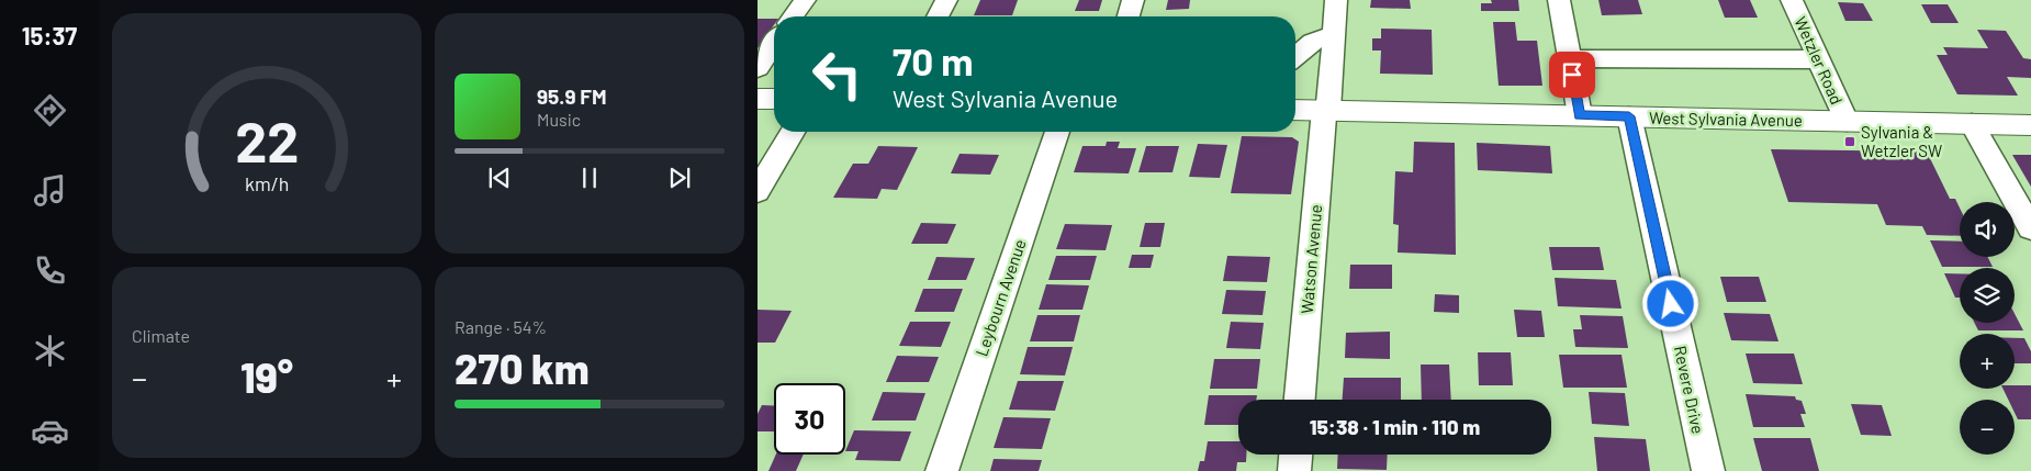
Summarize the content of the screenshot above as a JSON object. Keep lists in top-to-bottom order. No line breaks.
{"streets":{"main road":["West Sylvania Avenue"],"street":["Wetzler Road","Watson Avenue","Leybourn Avenue","Revere Drive"]},"crossings":[["Wetzler Road","West Sylvania Avenue"],["West Sylvania Avenue","Watson Avenue"],["West Sylvania Avenue","Revere Drive"]],"places":{"transit":["Sylvania & Wetzler SW"]},"page":{"tabs":"15:37","turn":["70 m","West Sylvania Avenue"],"song":["95.9 FM","Music"],"map_buttons":["+","−"],"tile":["Climate",["Range · 54%","270 km"]],"heat":["−","19°","+"],"limit":"30","trip":"15:38 · 1 min · 110 m","gauge":["22","km/h"]}}
